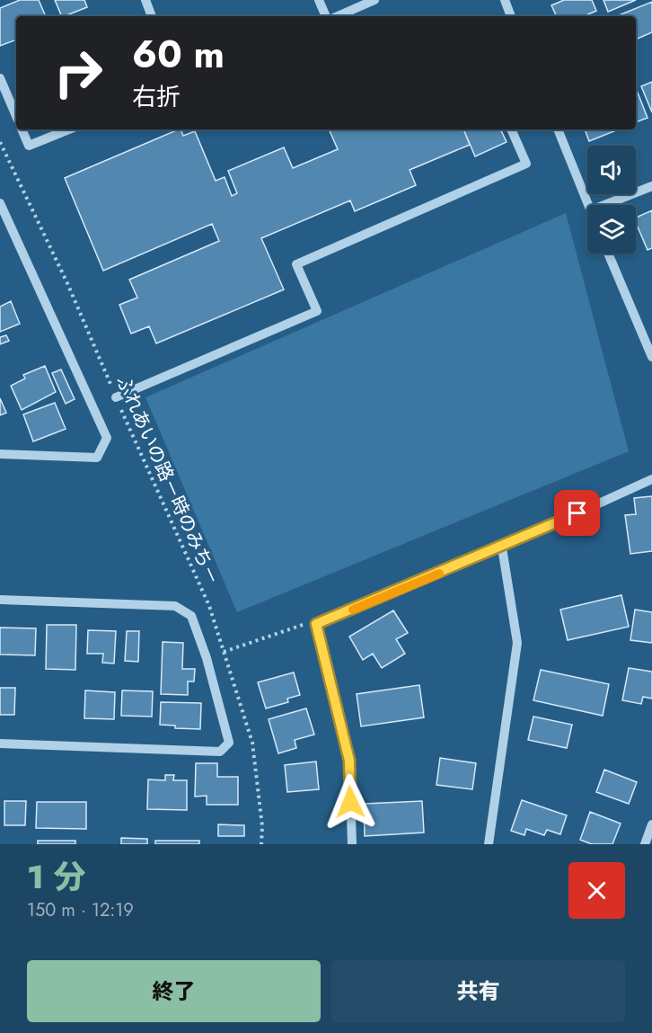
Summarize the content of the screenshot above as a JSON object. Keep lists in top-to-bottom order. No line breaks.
{"streets":{"path":["ふれあいの路－時のみち－"]},"page":{"turn":["60 m","右折"],"heading":["1 分","150 m · 12:19"],"buttons":["終了","共有"]}}
